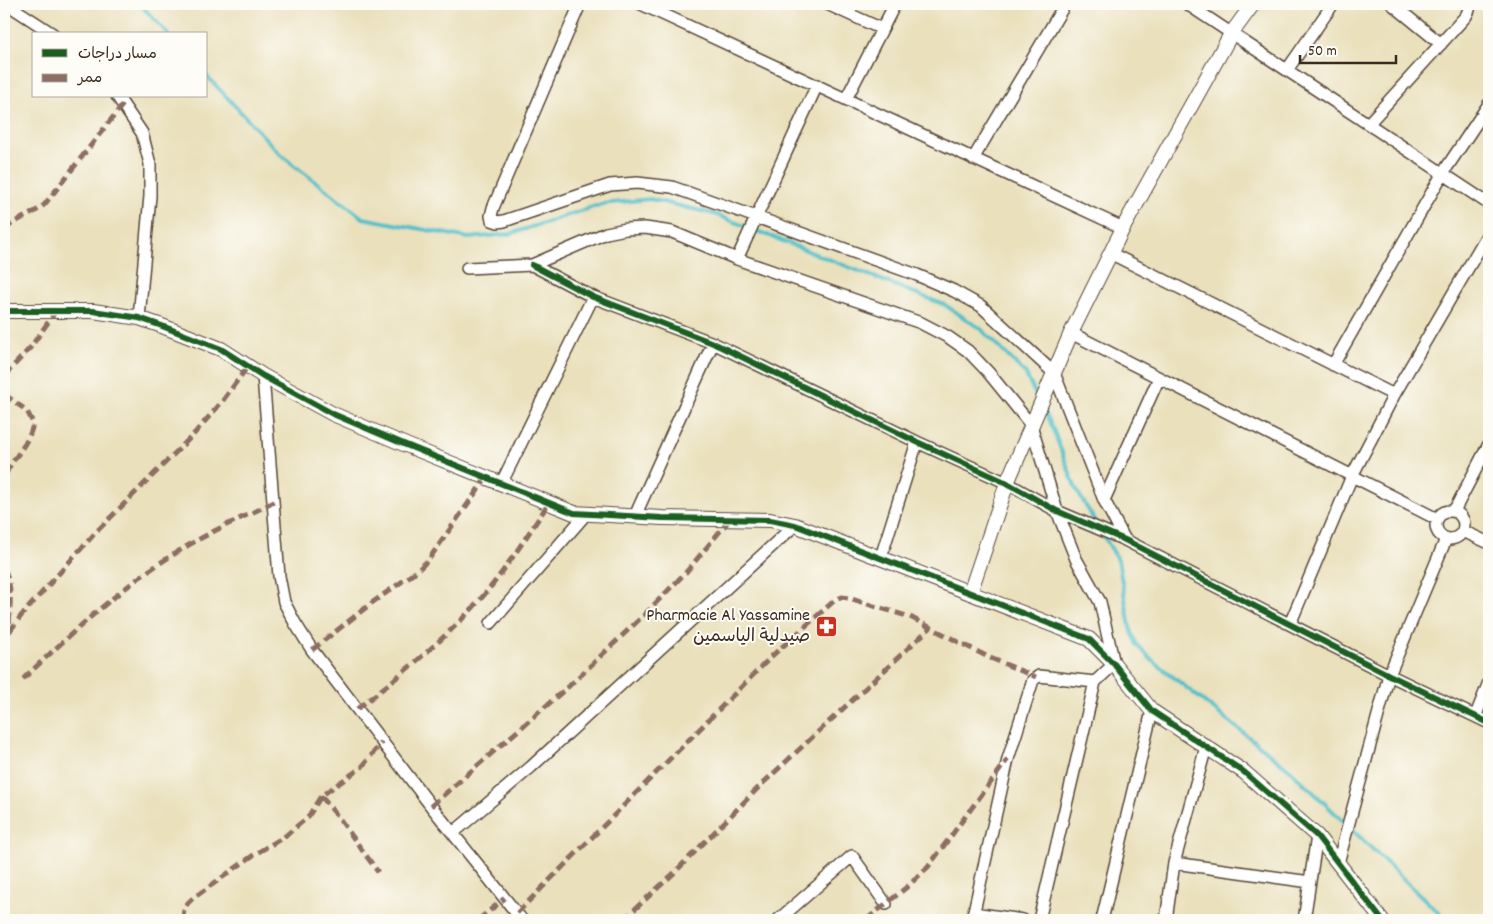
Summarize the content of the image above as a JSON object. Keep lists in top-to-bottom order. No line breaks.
{"places":{"pharmacy":["Pharmacie Al Yassamine صيدلية الياسمين"]},"legend":["مسار دراجات","ممر"],"scale_bar":"50 m"}
